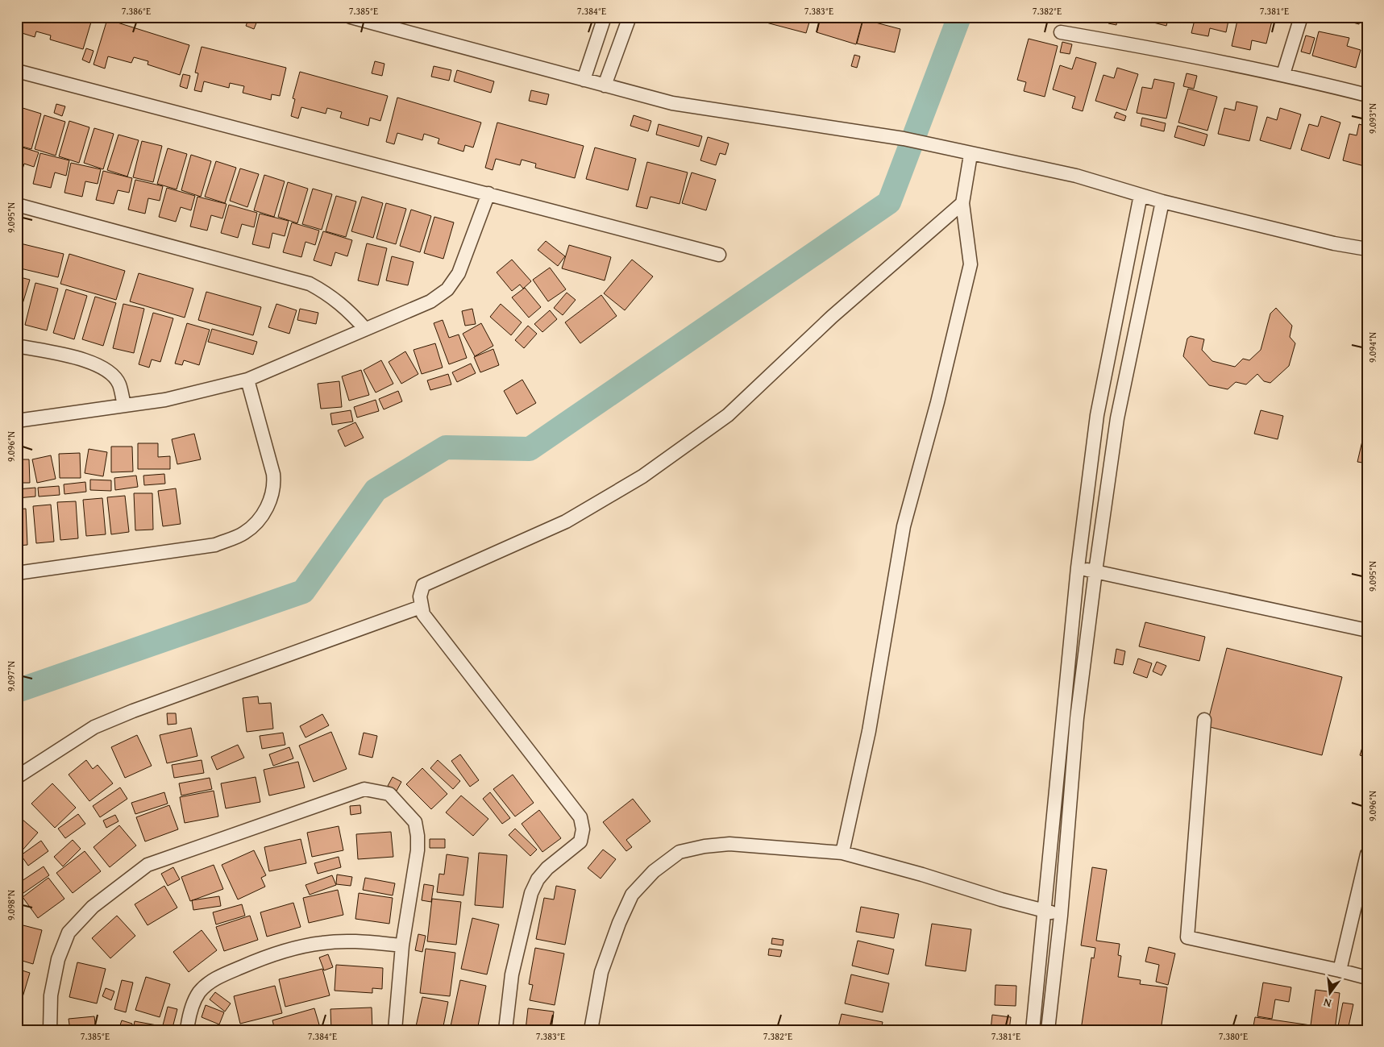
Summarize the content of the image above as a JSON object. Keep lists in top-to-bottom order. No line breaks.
{"north":"bottom","coordinates":["7.386°E","7.385°E","7.384°E","7.383°E","7.382°E","7.381°E","9.093°N","9.095°N","9.094°N","9.096°N","9.097°N","9.098°N","7.380°E"]}
